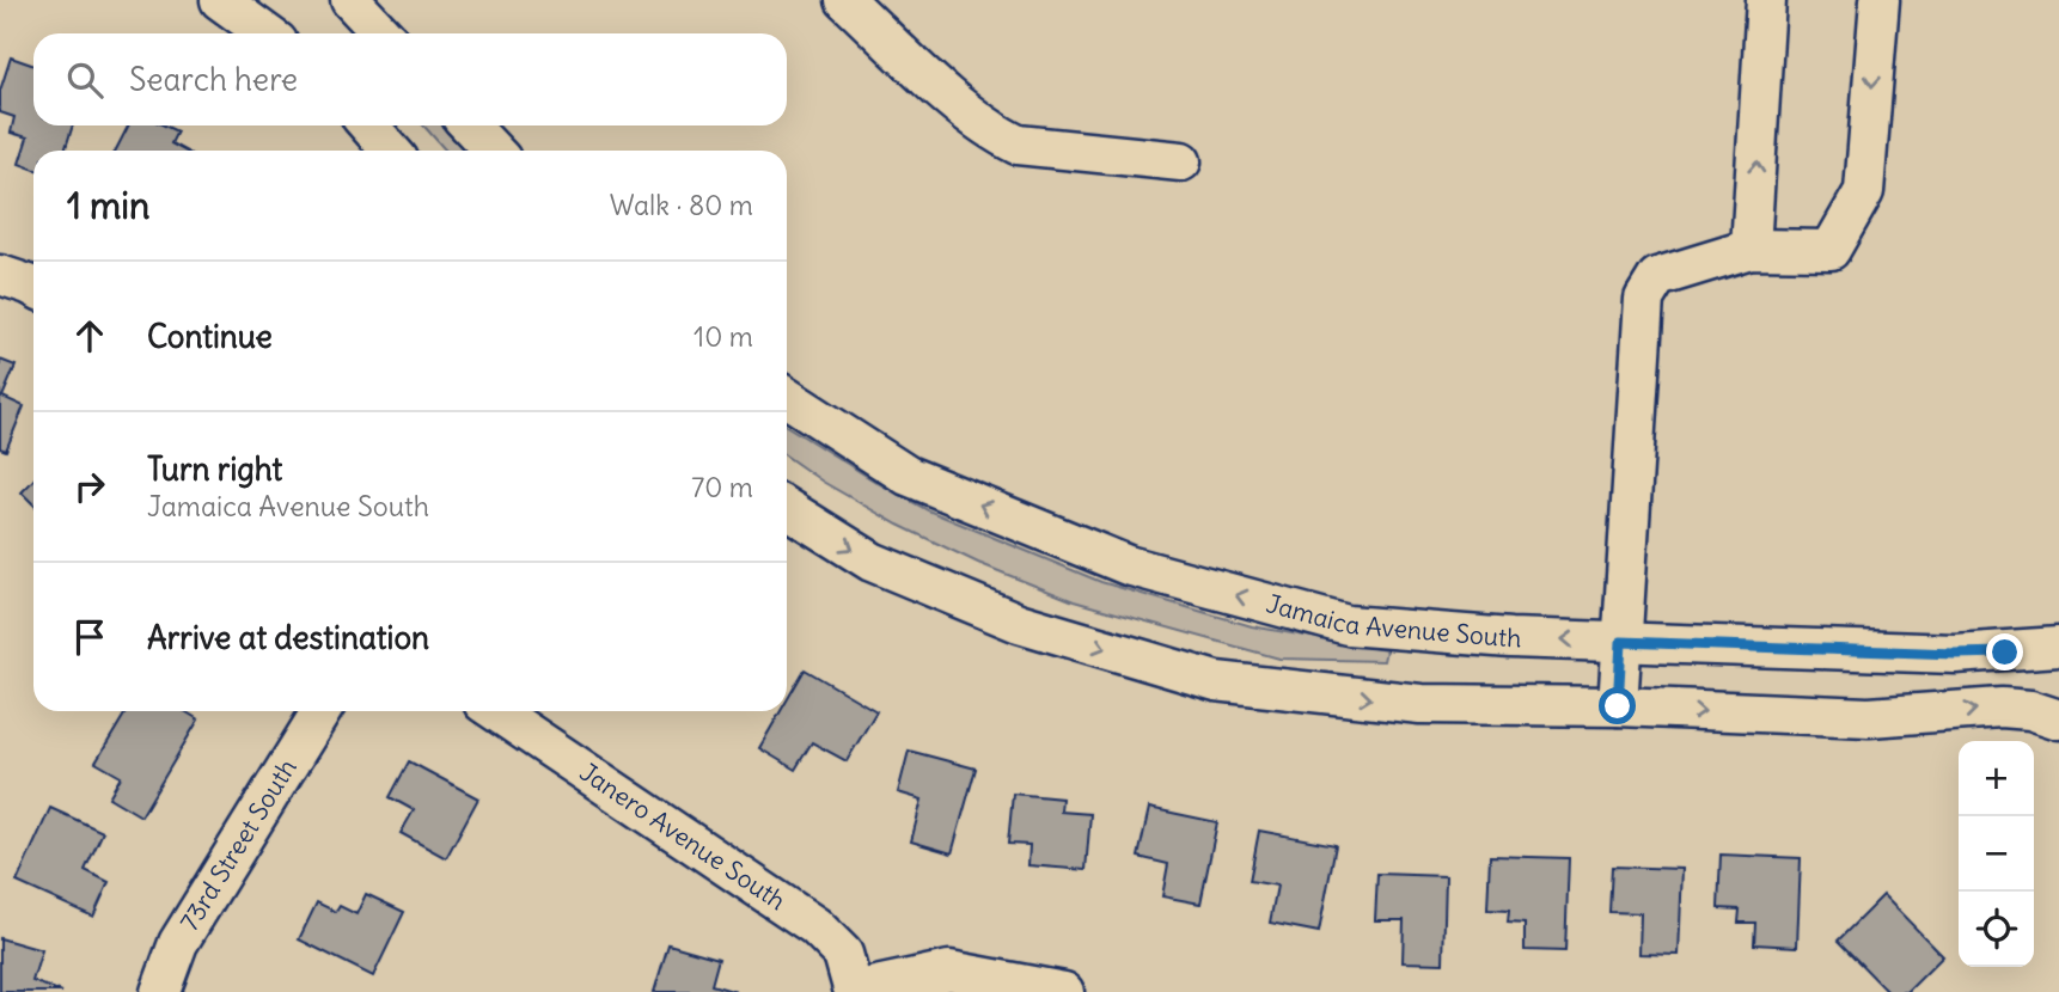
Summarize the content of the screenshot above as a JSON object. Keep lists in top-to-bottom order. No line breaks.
{"streets":{"street":["Jamaica Avenue South","Janero Avenue South","73rd Street South"]},"page":{"search":"Search here","heading":["1 min","Walk · 80 m"],"list":[["Continue","10 m"],["Turn right","Jamaica Avenue South","70 m"],"Arrive at destination"],"map_buttons":["+","−"]}}
